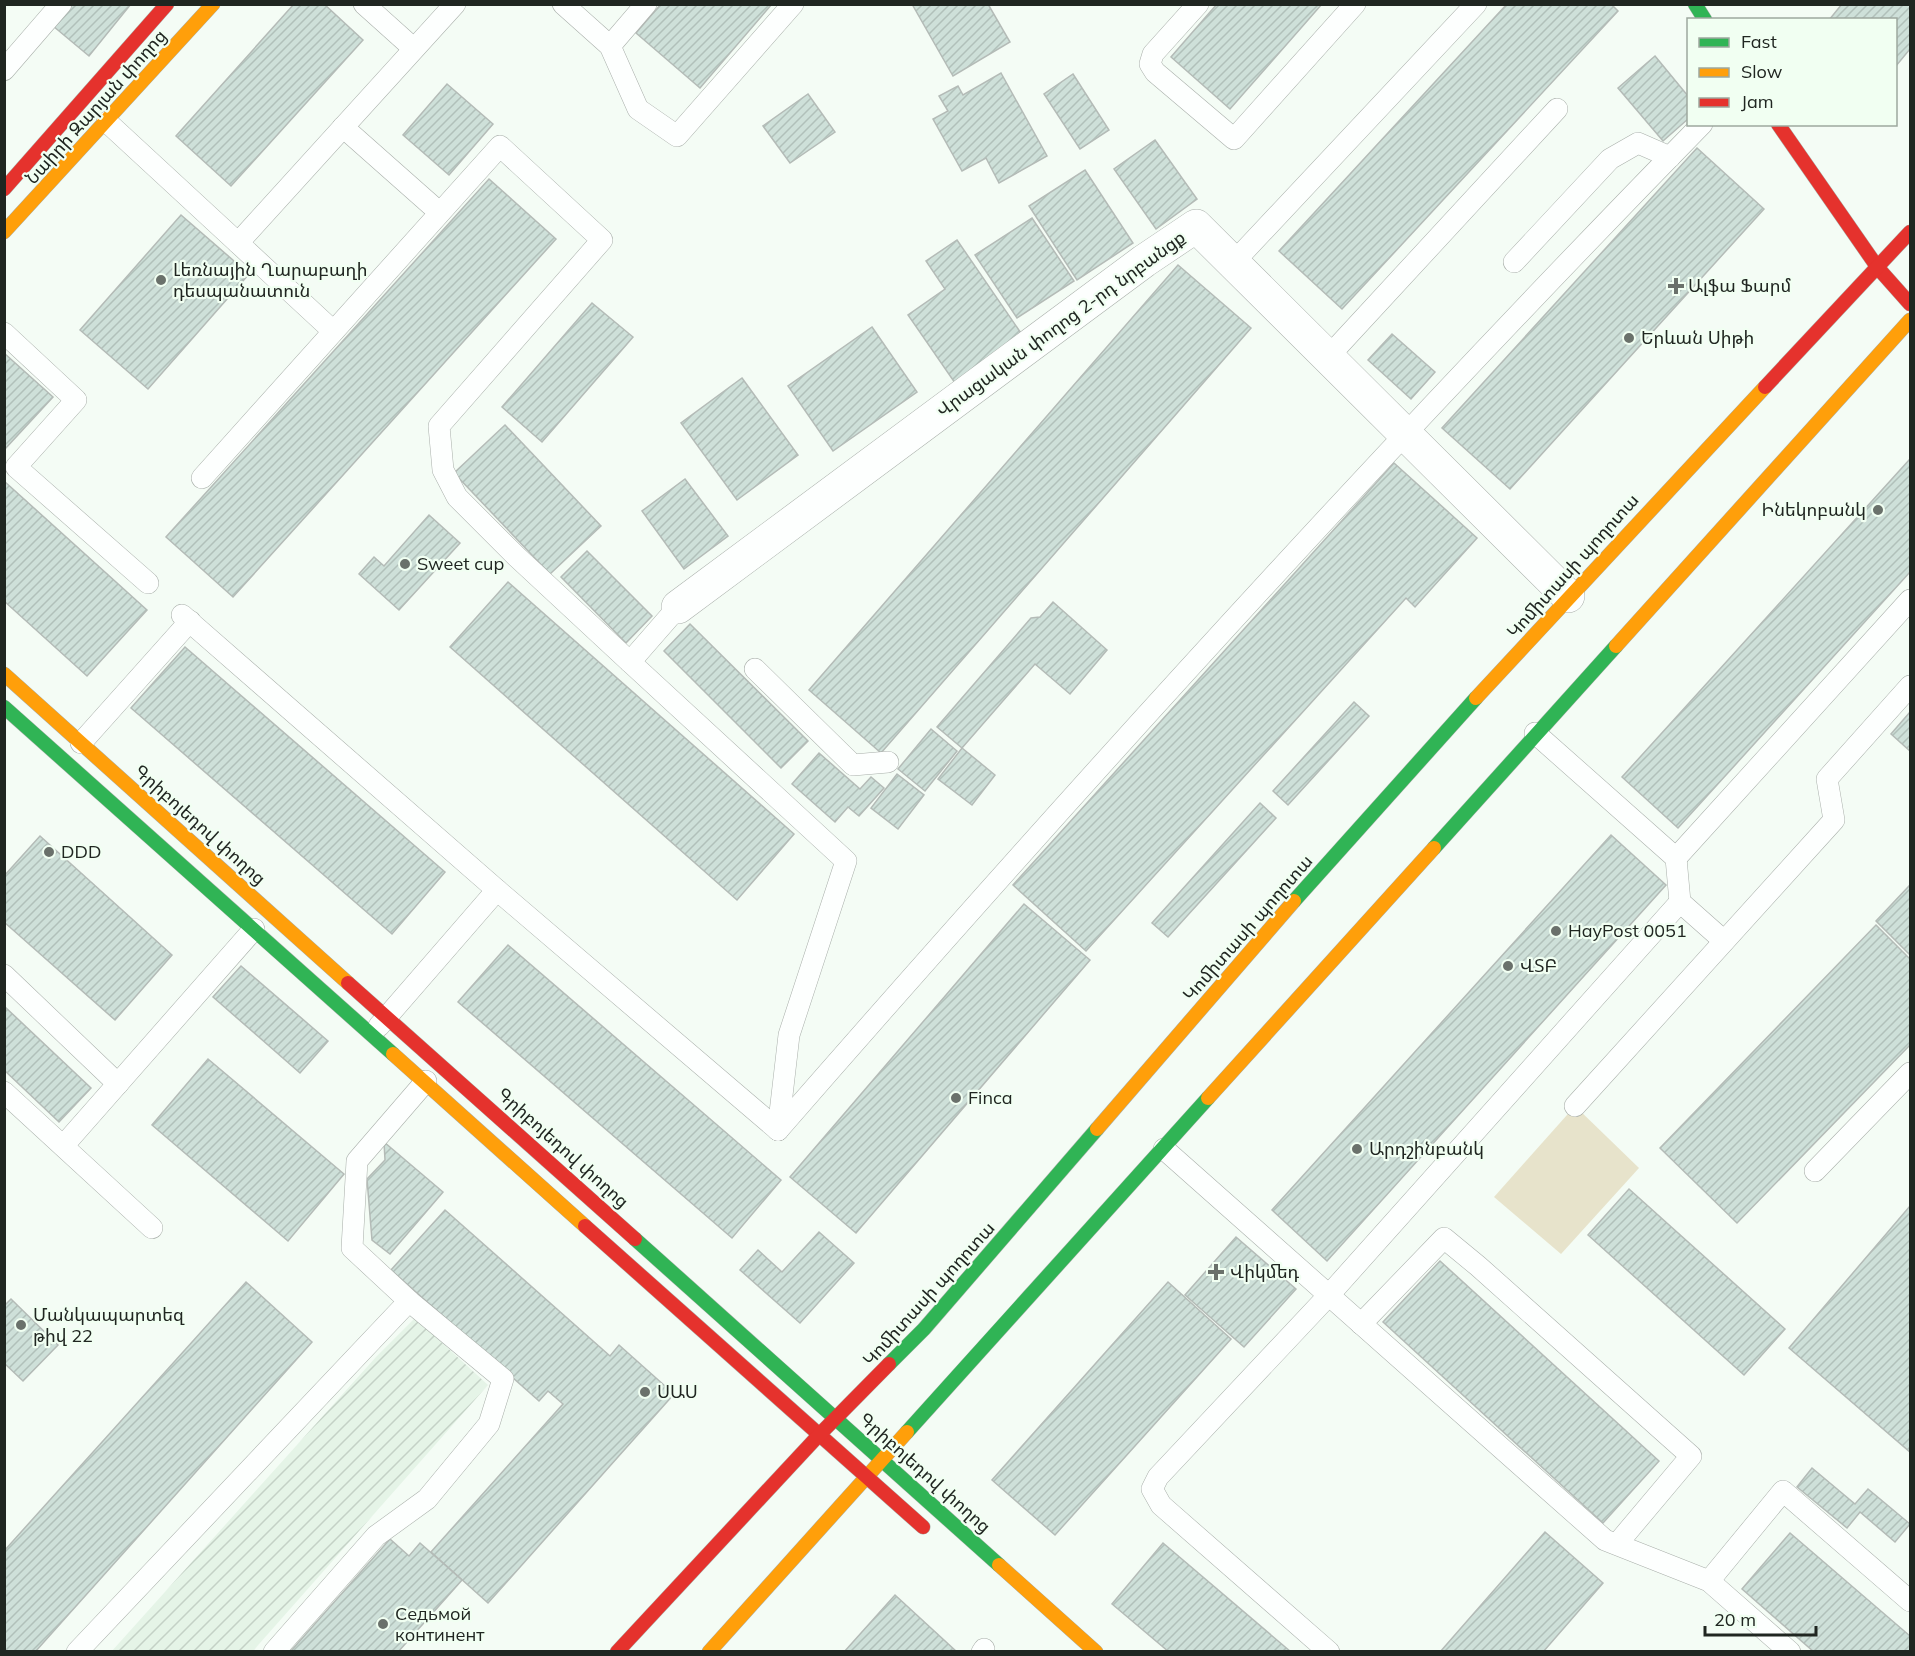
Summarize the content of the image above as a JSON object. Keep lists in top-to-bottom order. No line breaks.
{"streets":{"main road":["Նաիրի Զարյան փողոց","Կոմիտասի պողոտա","Գրիբոյեդով փողոց"],"street":["Վրացական փողոց 2-րդ նրբանցք"]},"crossings":[["Վրացական փողոց 2-րդ նրբանցք","Կոմիտասի պողոտա"],["Կոմիտասի պողոտա","Գրիբոյեդով փողոց"]],"places":{"other":["Լեռնային Ղարաբաղի դեսպանատուն","Երևան Սիթի","Ինեկոբանկ","Sweet cup","DDD","HayPost 0051","ՎՏԲ","Finca","Արդշինբանկ","Մանկապարտեզ թիվ 22","ՍԱՍ","Седьмой континент"],"health":["Ալֆա Ֆարմ","Վիկմեդ"]},"legend":["Fast","Slow","Jam"],"scale_bar":"20 m"}
